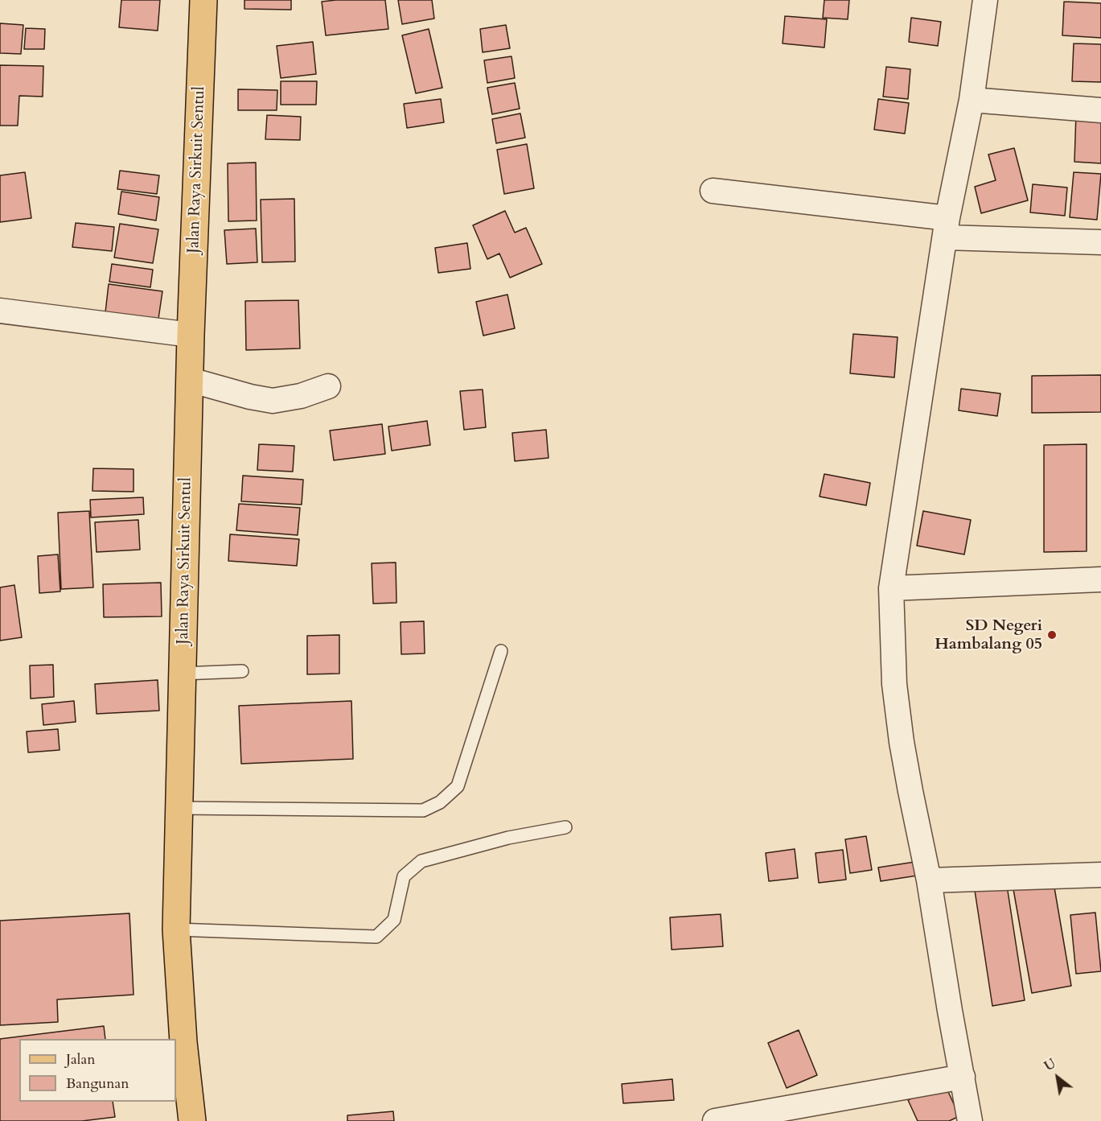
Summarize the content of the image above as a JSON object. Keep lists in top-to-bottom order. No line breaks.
{"streets":{"main road":["Jalan Raya Sirkuit Sentul"]},"places":["SD Negeri Hambalang 05"],"legend":["Jalan","Bangunan"],"north":"top left"}
